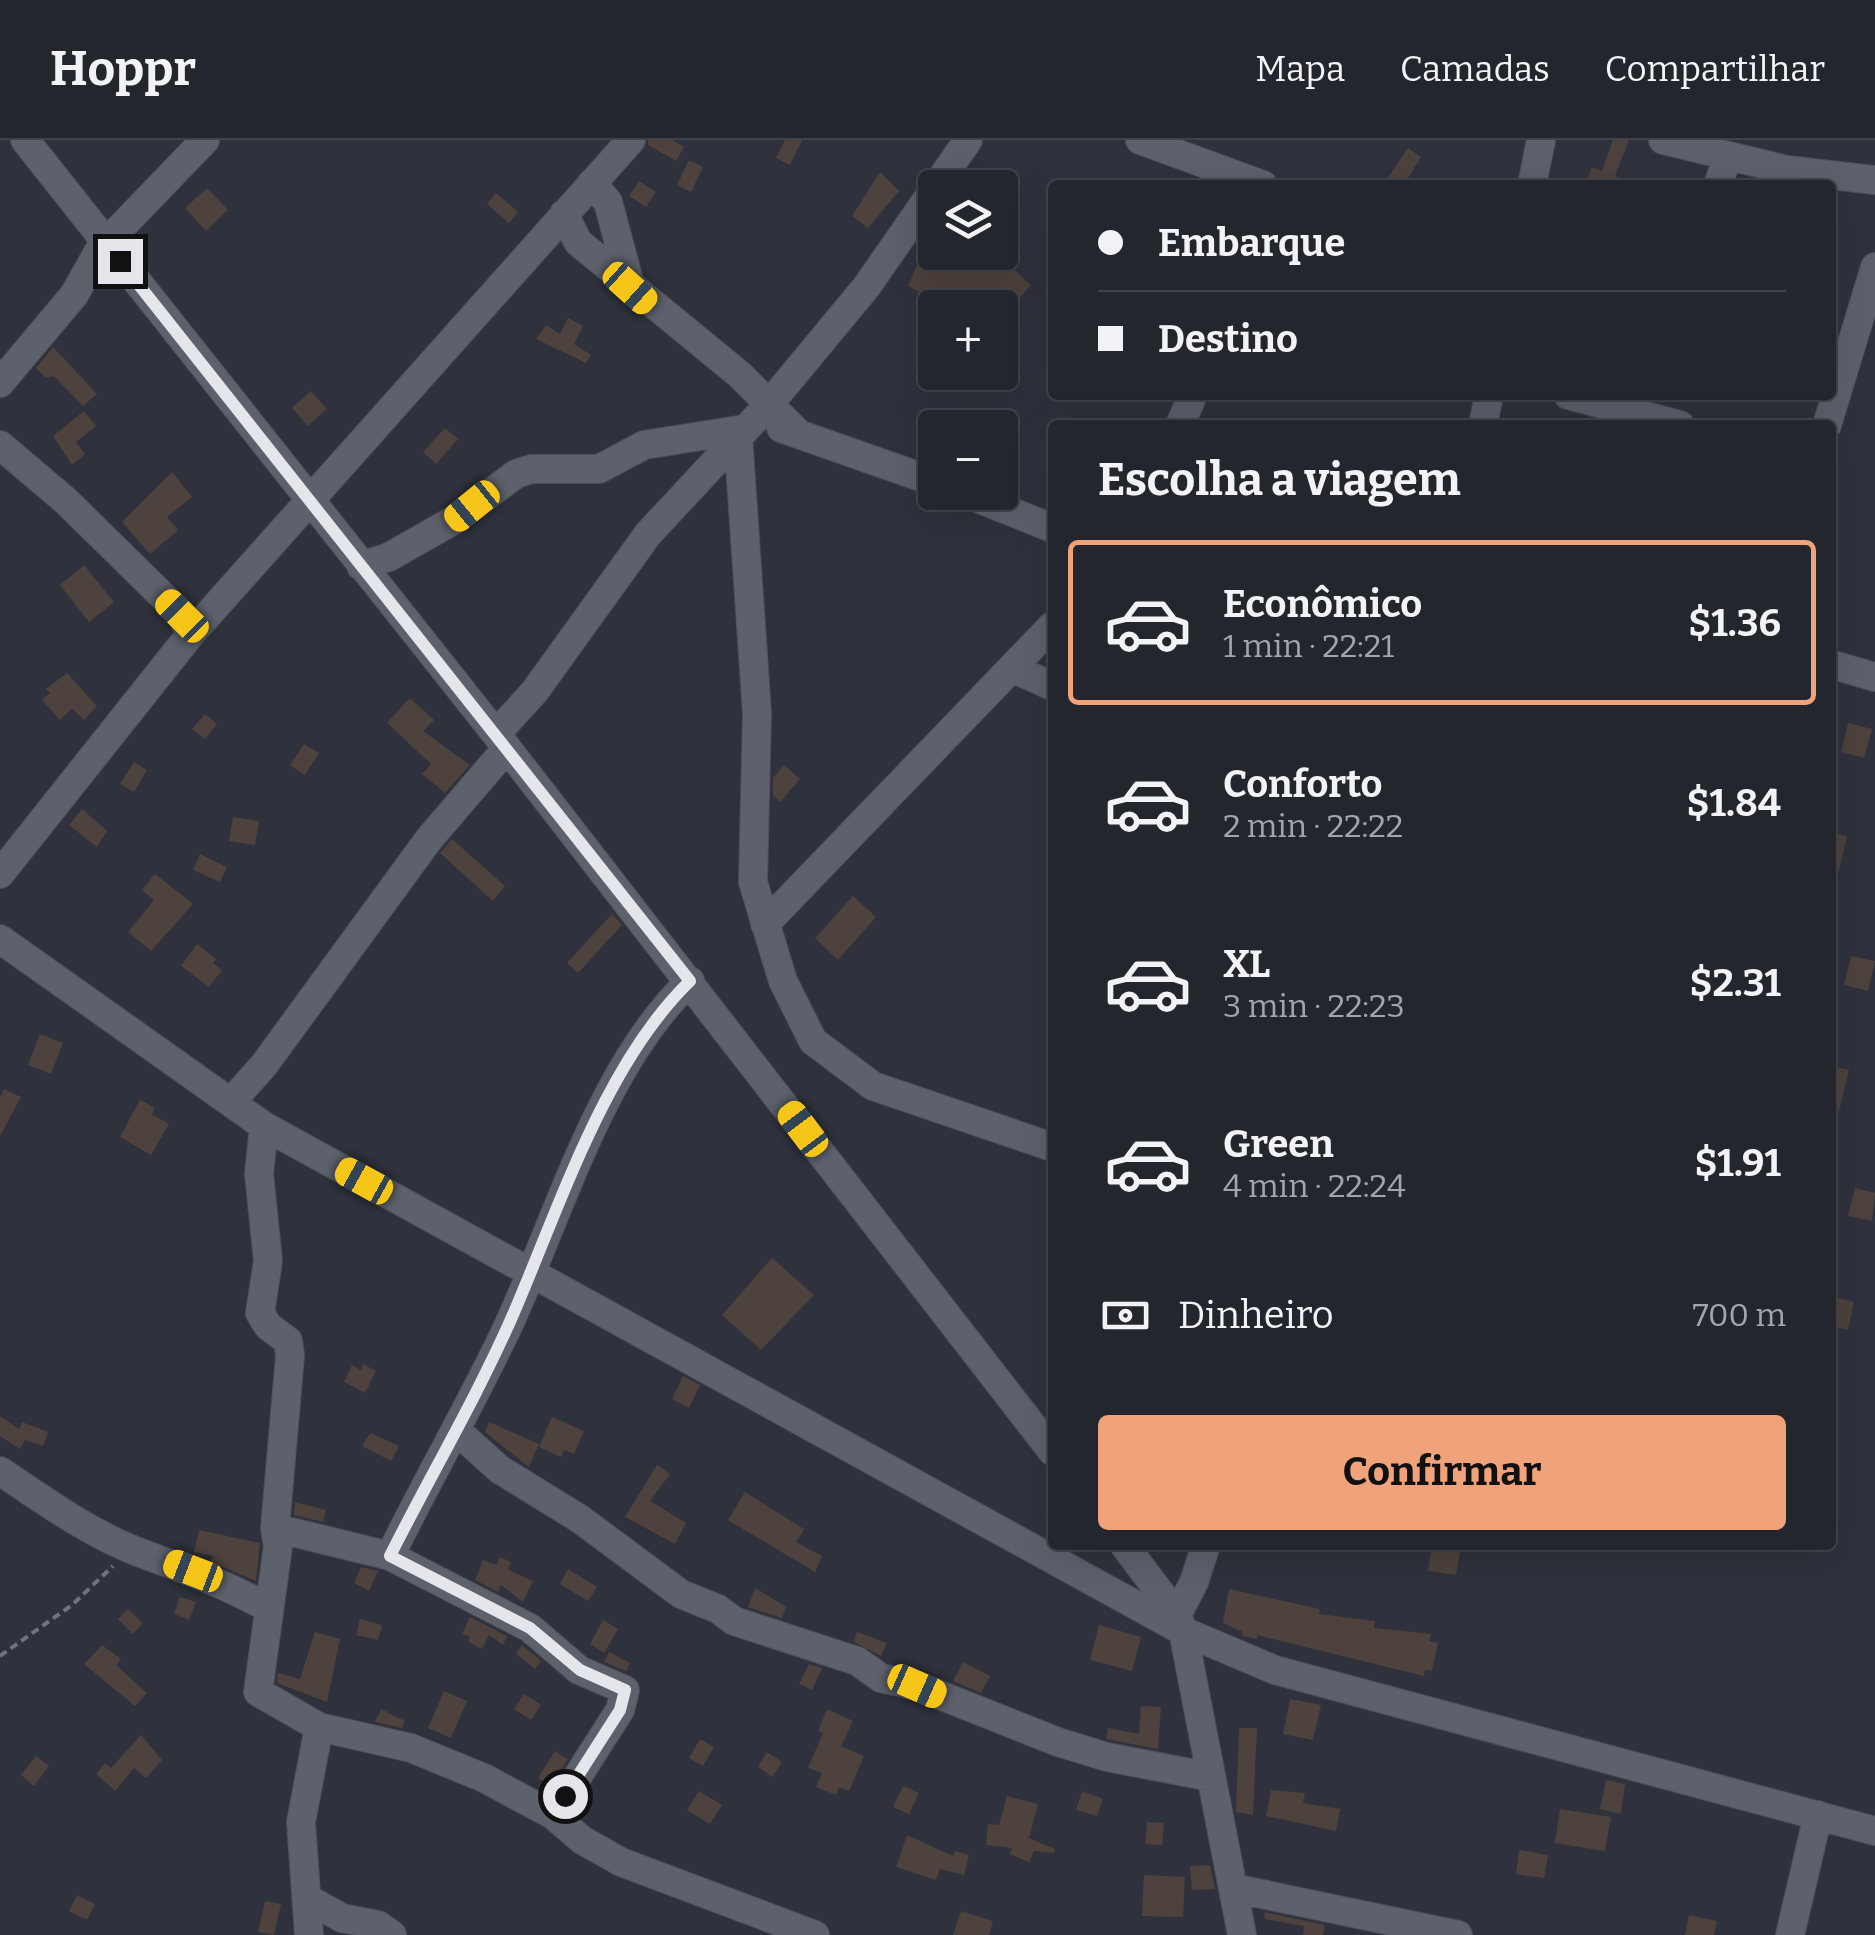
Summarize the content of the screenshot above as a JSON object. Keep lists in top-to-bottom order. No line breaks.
{"page":{"header":"Hoppr","nav":["Mapa","Camadas","Compartilhar"],"map_buttons":["+","−"],"banner":["Embarque","Destino"],"heading":"Escolha a viagem","list":[{"name":"Econômico","note":"1 min · 22:21","value":"$1.36"},{"name":"Conforto","note":"2 min · 22:22","value":"$1.84"},{"name":"XL","note":"3 min · 22:23","value":"$2.31"},{"name":"Green","note":"4 min · 22:24","value":"$1.91"}],"pay":["Dinheiro","700 m"],"buttons":"Confirmar"}}
